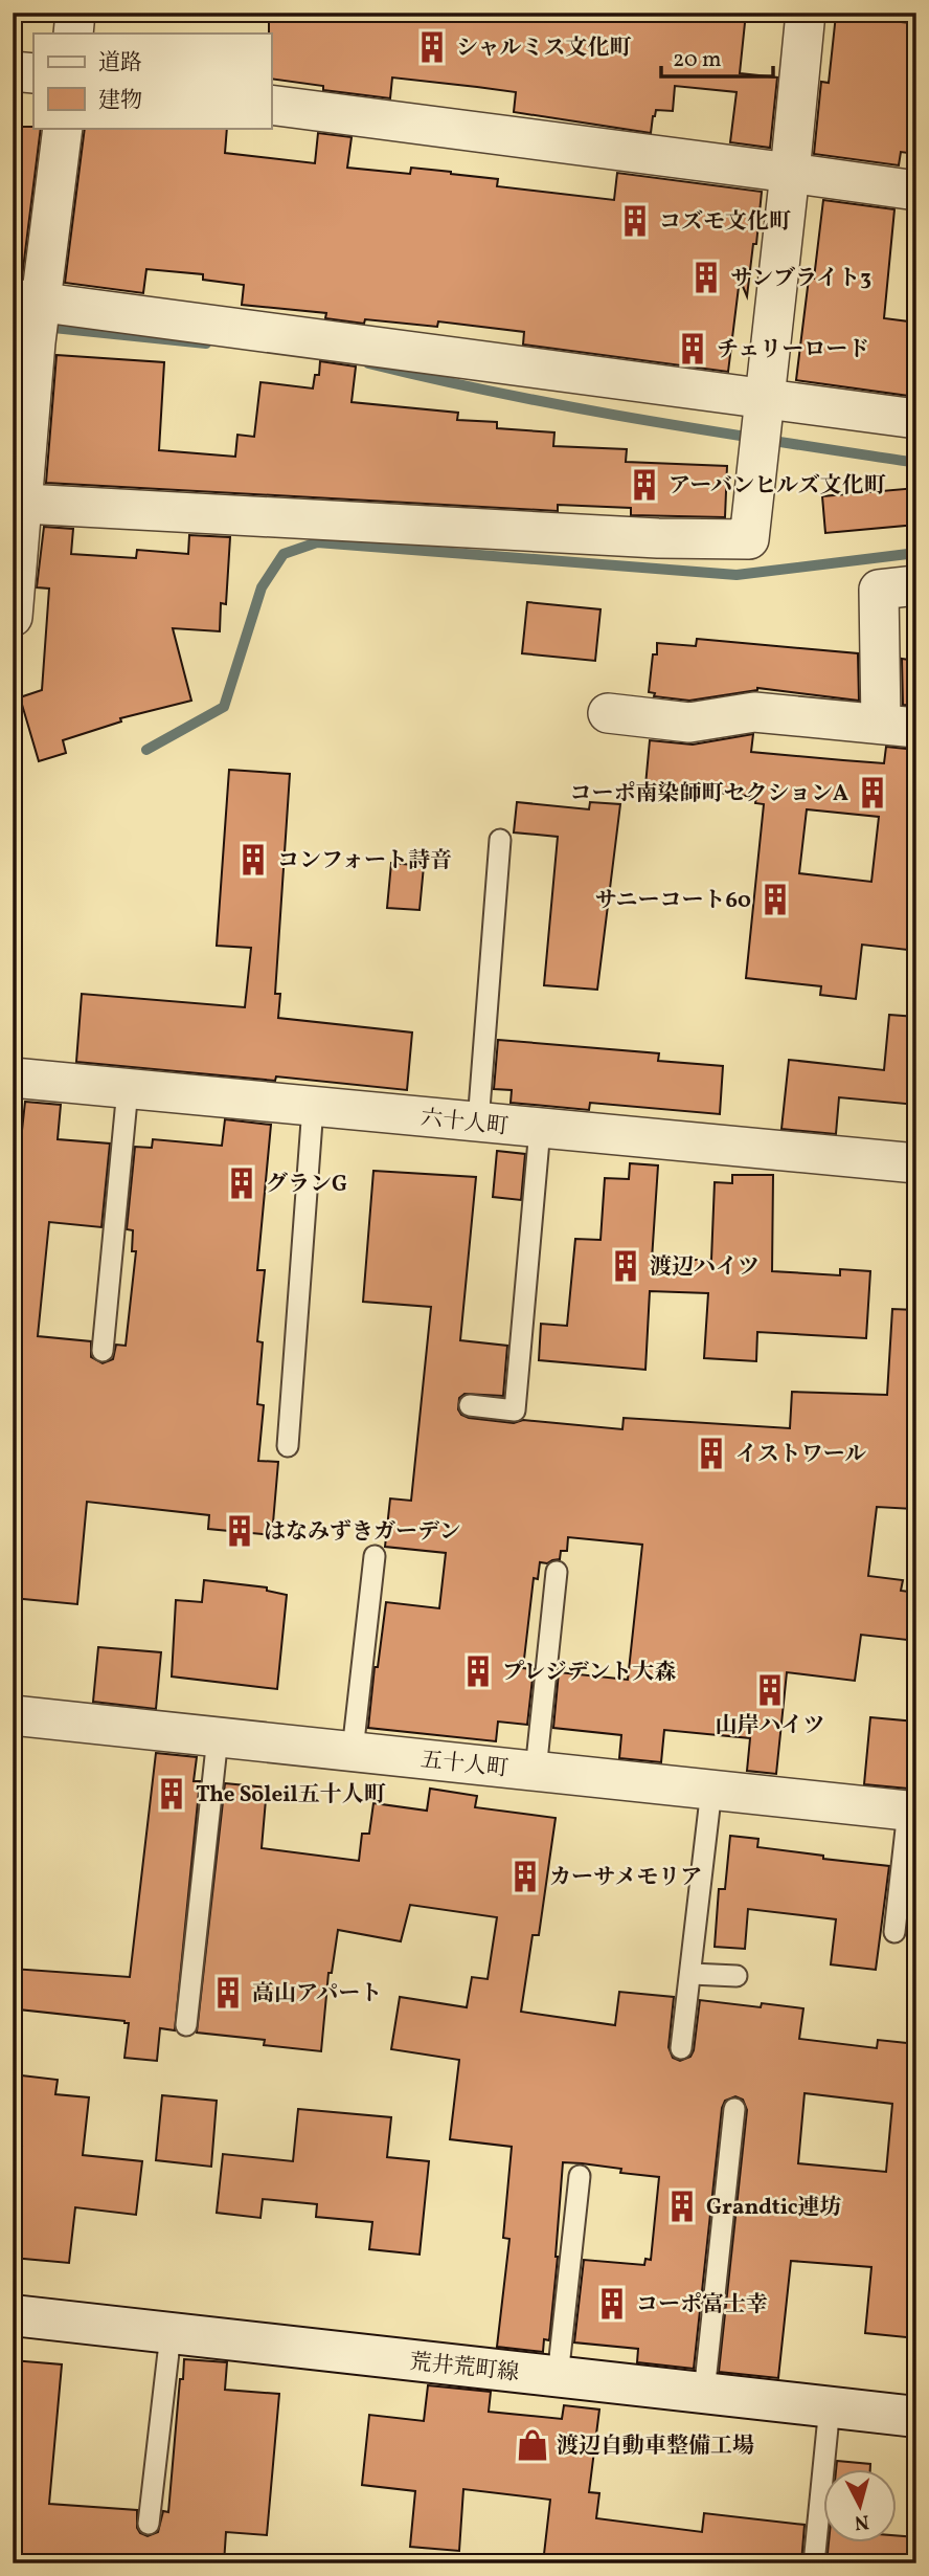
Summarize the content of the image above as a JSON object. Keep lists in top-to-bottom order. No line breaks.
{"streets":{"main road":["荒井荒町線"],"street":["六十人町","五十人町"]},"places":{"building":["シャルミス文化町","コズモ文化町","サンブライト3","チェリーロード","アーバンヒルズ文化町","コーポ南染師町セクションA","コンフォート詩音","サニーコート60","グランG","渡辺ハイツ","イストワール","はなみずきガーデン","プレジデント大森","山岸ハイツ","The Soleil五十人町","カーサメモリア","高山アパート","Grandtic連坊","コーポ富士幸"],"shop":["渡辺自動車整備工場"]},"legend":["道路","建物"],"scale_bar":"20 m","north":"bottom"}
